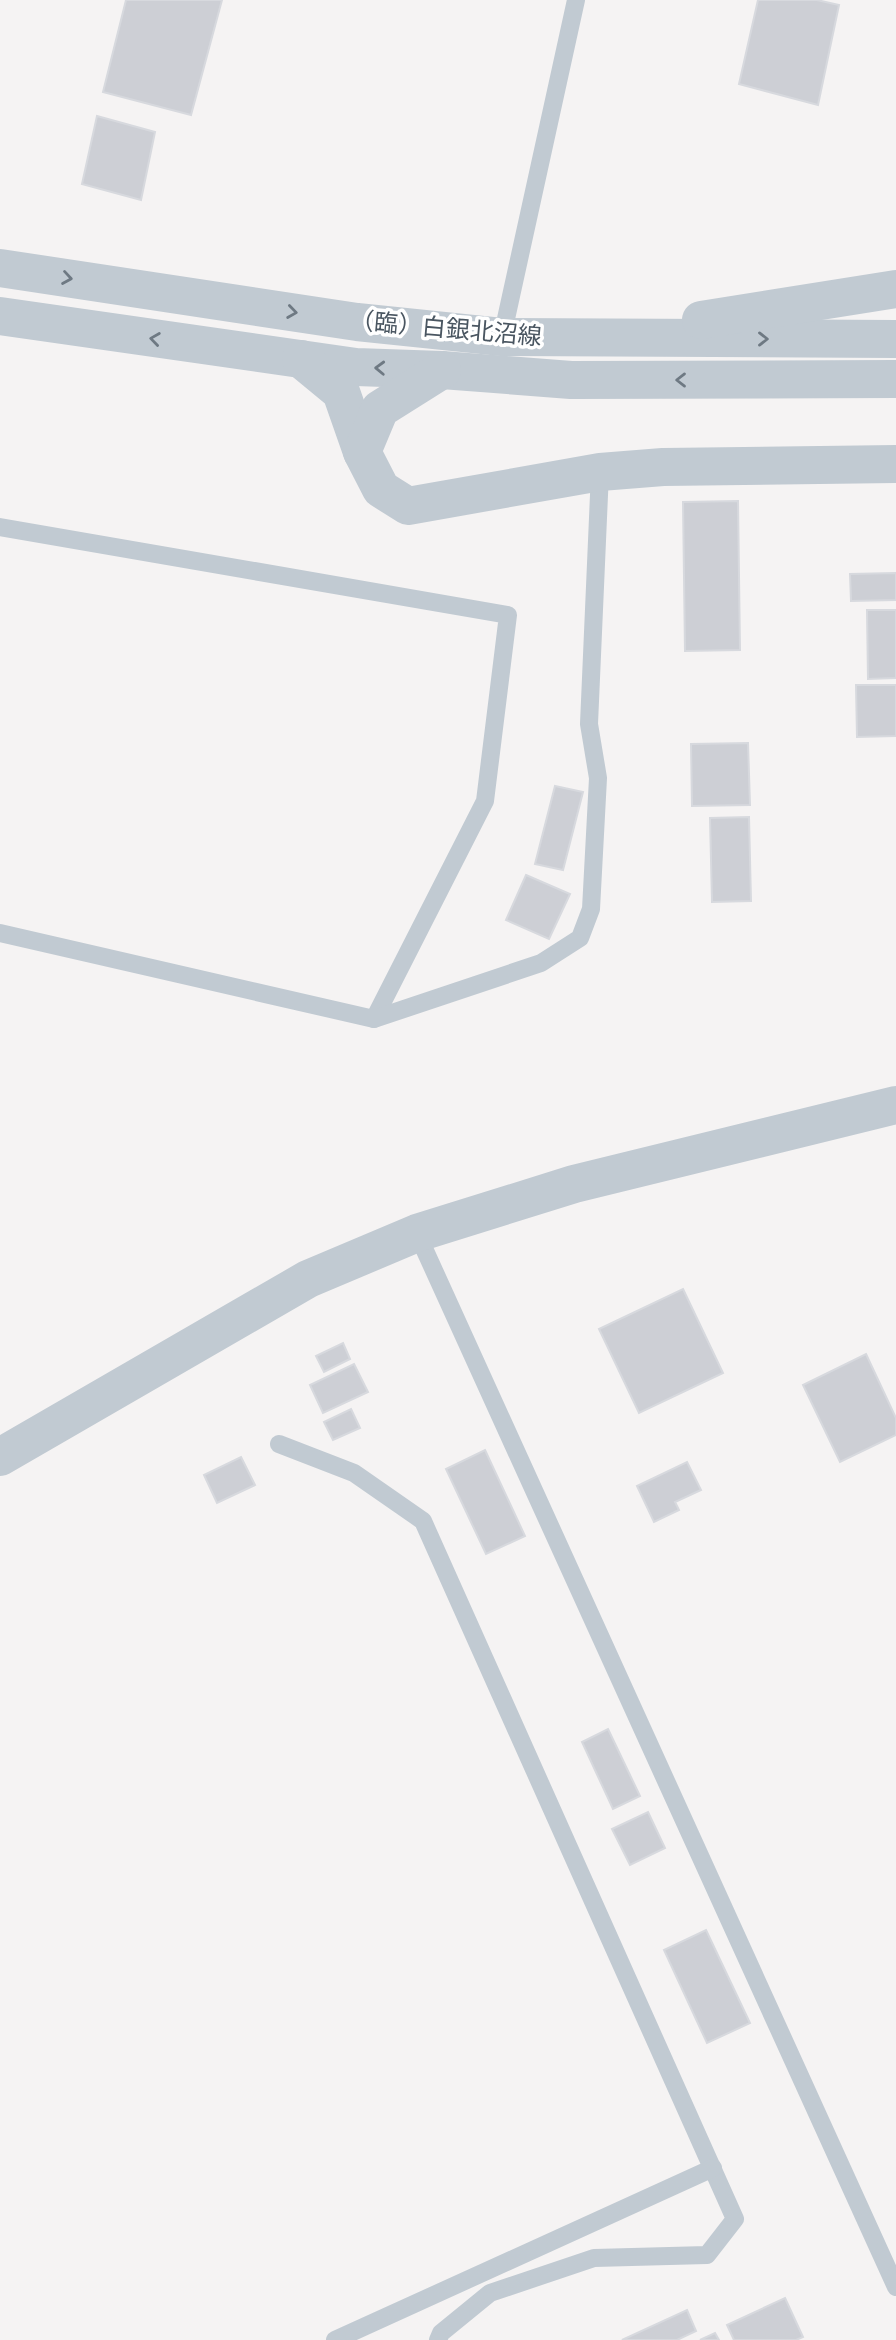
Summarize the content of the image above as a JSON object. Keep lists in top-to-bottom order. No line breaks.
{"streets":{"street":["（臨）白銀北沼線"]}}
